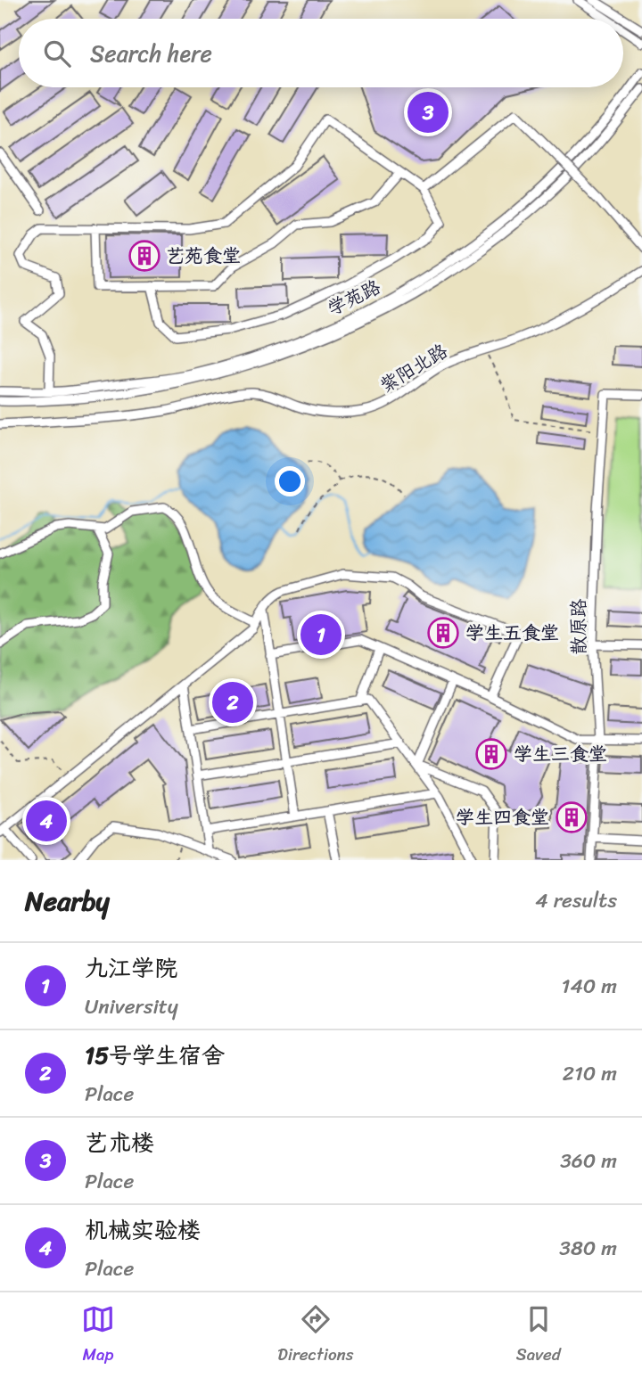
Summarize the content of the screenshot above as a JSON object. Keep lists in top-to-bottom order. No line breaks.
{"streets":{"street":["学苑路","紫阳北路","散原路"]},"places":{"building":["艺苑食堂","学生五食堂","学生三食堂","学生四食堂"]},"page":{"search":"Search here","pins":["3","1","2","4"],"heading":["Nearby","4 results"],"list":[{"mark":"1","name":"九江学院","note":"University","value":"140 m"},{"mark":"2","name":"15号学生宿舍","note":"Place","value":"210 m"},{"mark":"3","name":"艺术楼","note":"Place","value":"360 m"},{"mark":"4","name":"机械实验楼","note":"Place","value":"380 m"}],"nav":["Map","Directions","Saved"]}}
